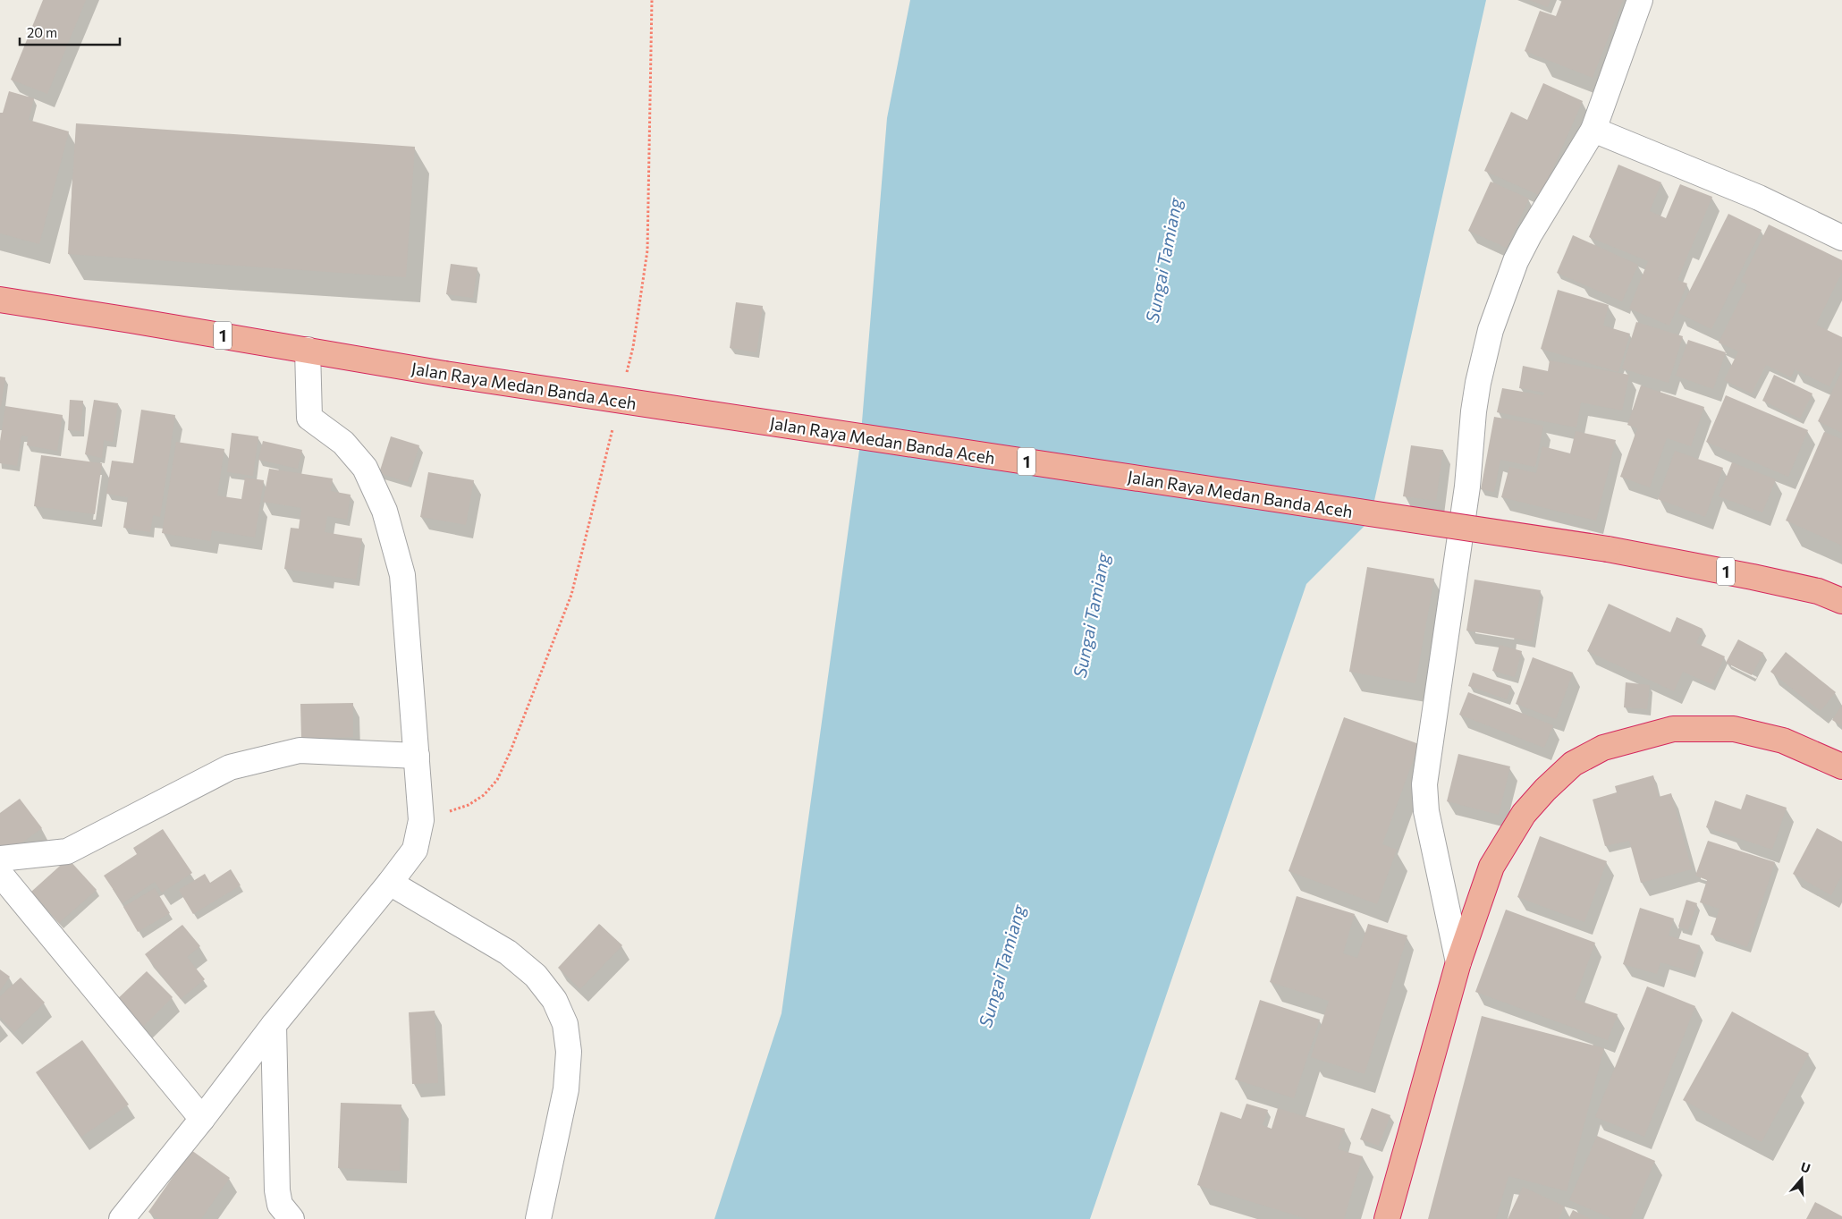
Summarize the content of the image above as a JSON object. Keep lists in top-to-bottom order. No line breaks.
{"streets":{"highway":["1","Jalan Raya Medan Banda Aceh"]},"water":["Sungai Tamiang"],"scale_bar":"20 m","north":"top"}
